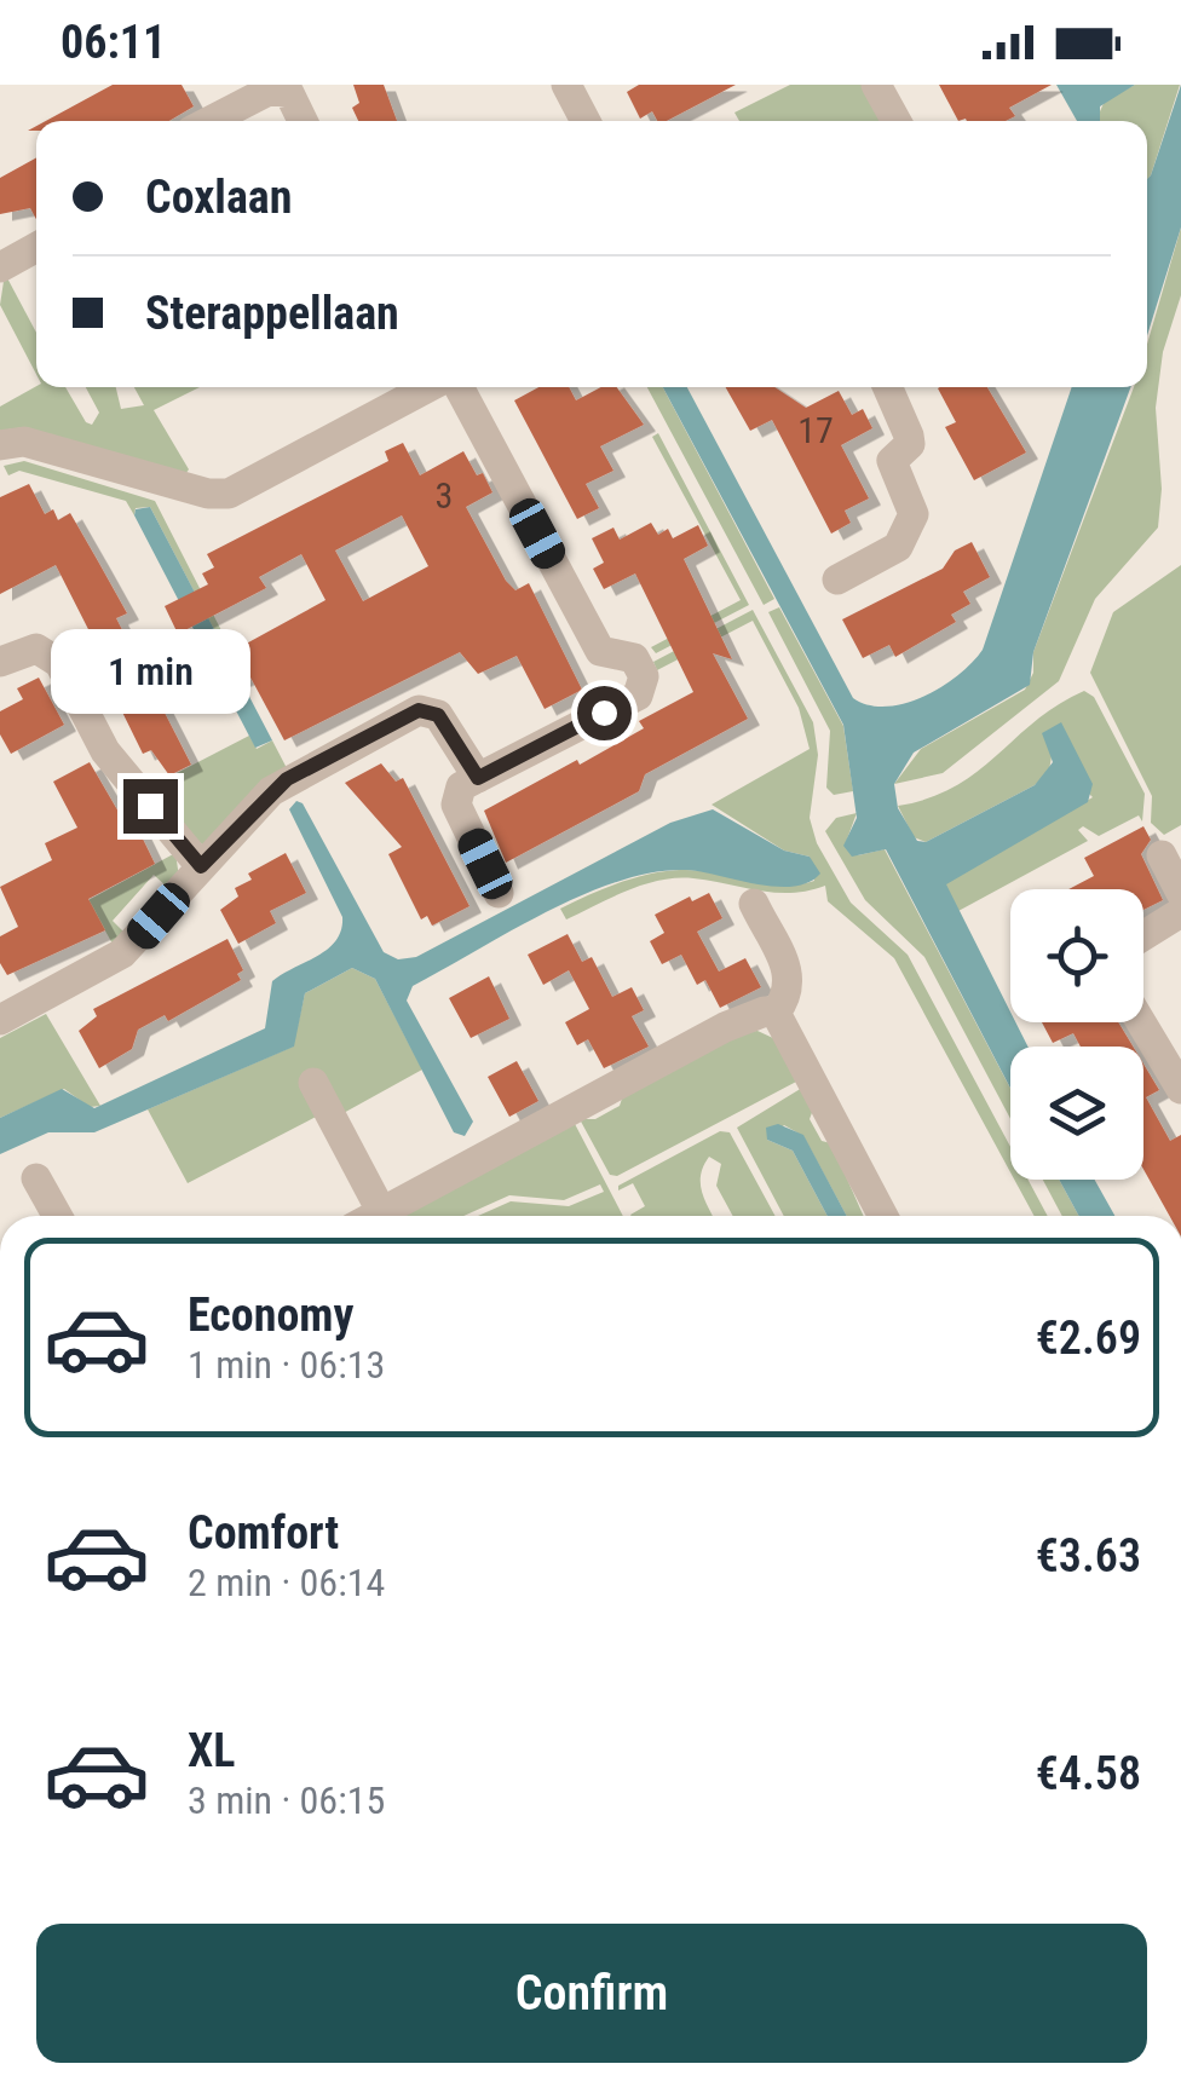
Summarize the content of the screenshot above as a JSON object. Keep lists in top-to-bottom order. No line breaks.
{"house_numbers":["17","3"],"page":{"status":"06:11","banner":["Coxlaan","Sterappellaan"],"bubble":"1 min","list":[{"name":"Economy","note":"1 min · 06:13","value":"€2.69"},{"name":"Comfort","note":"2 min · 06:14","value":"€3.63"},{"name":"XL","note":"3 min · 06:15","value":"€4.58"}],"buttons":"Confirm"}}
